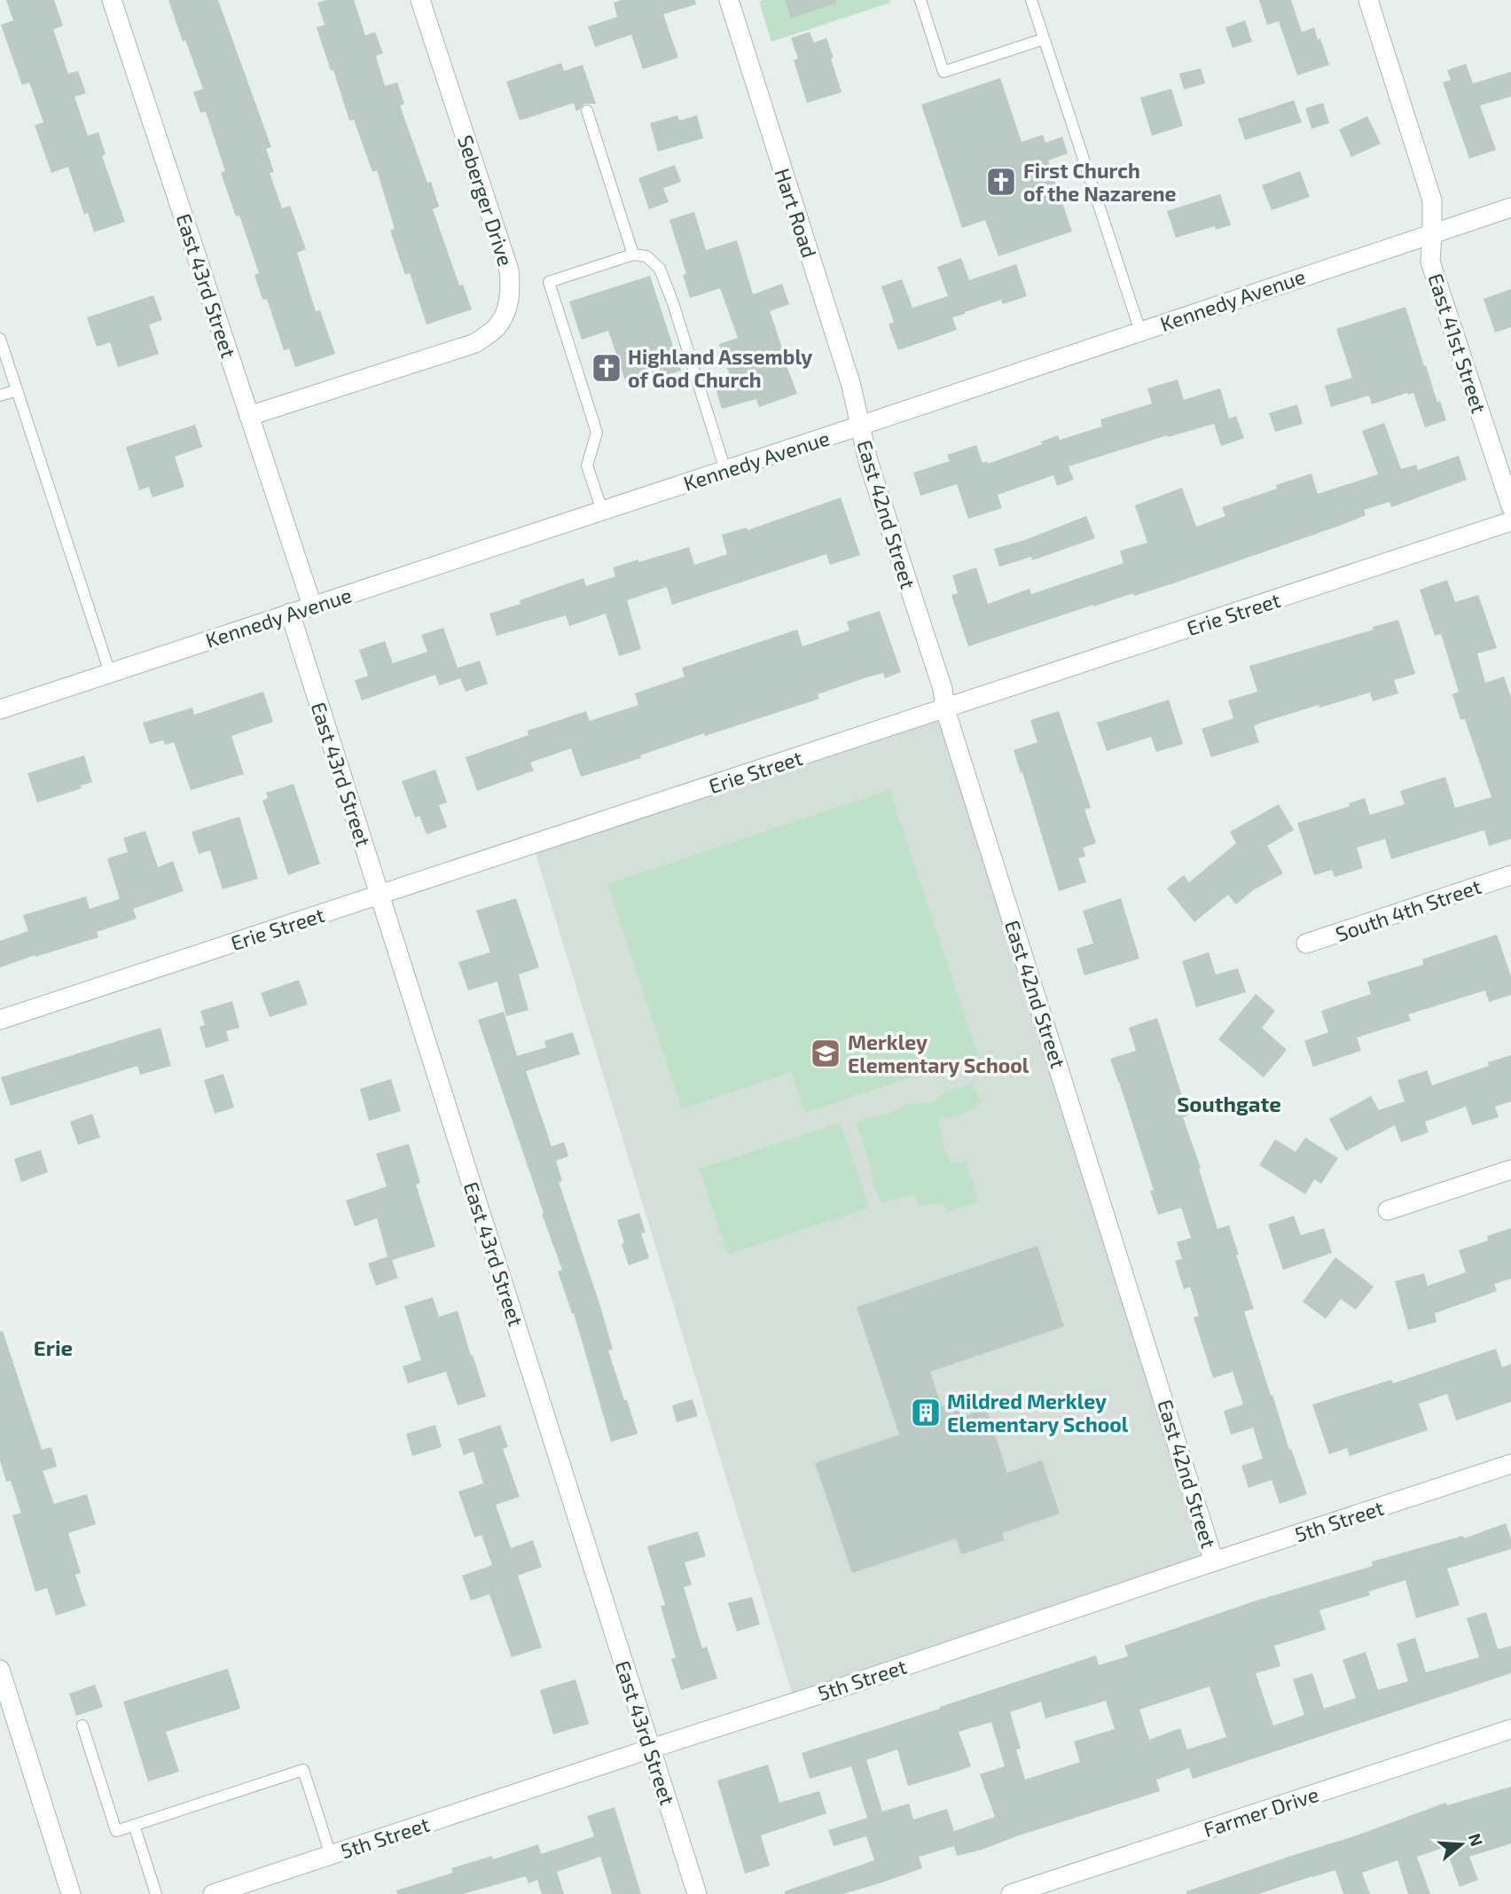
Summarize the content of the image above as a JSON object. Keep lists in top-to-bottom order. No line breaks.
{"streets":{"street":["Seberger Drive","Hart Road","East 43rd Street","Kennedy Avenue","East 41st Street","East 42nd Street","Erie Street","South 4th Street","5th Street","Farmer Drive"]},"crossings":[["Seberger Drive","East 43rd Street"],["Hart Road","Kennedy Avenue"],["Hart Road","East 42nd Street"],["East 43rd Street","Kennedy Avenue"],["East 43rd Street","Erie Street"],["East 43rd Street","5th Street"],["Kennedy Avenue","East 41st Street"],["Kennedy Avenue","East 42nd Street"],["East 42nd Street","Erie Street"],["East 42nd Street","5th Street"]],"districts":["Southgate","Erie"],"places":{"church":["First Church of the Nazarene","Highland Assembly of God Church"],"school or university":["Merkley Elementary School"],"building":["Mildred Merkley Elementary School"]},"north":"right"}
